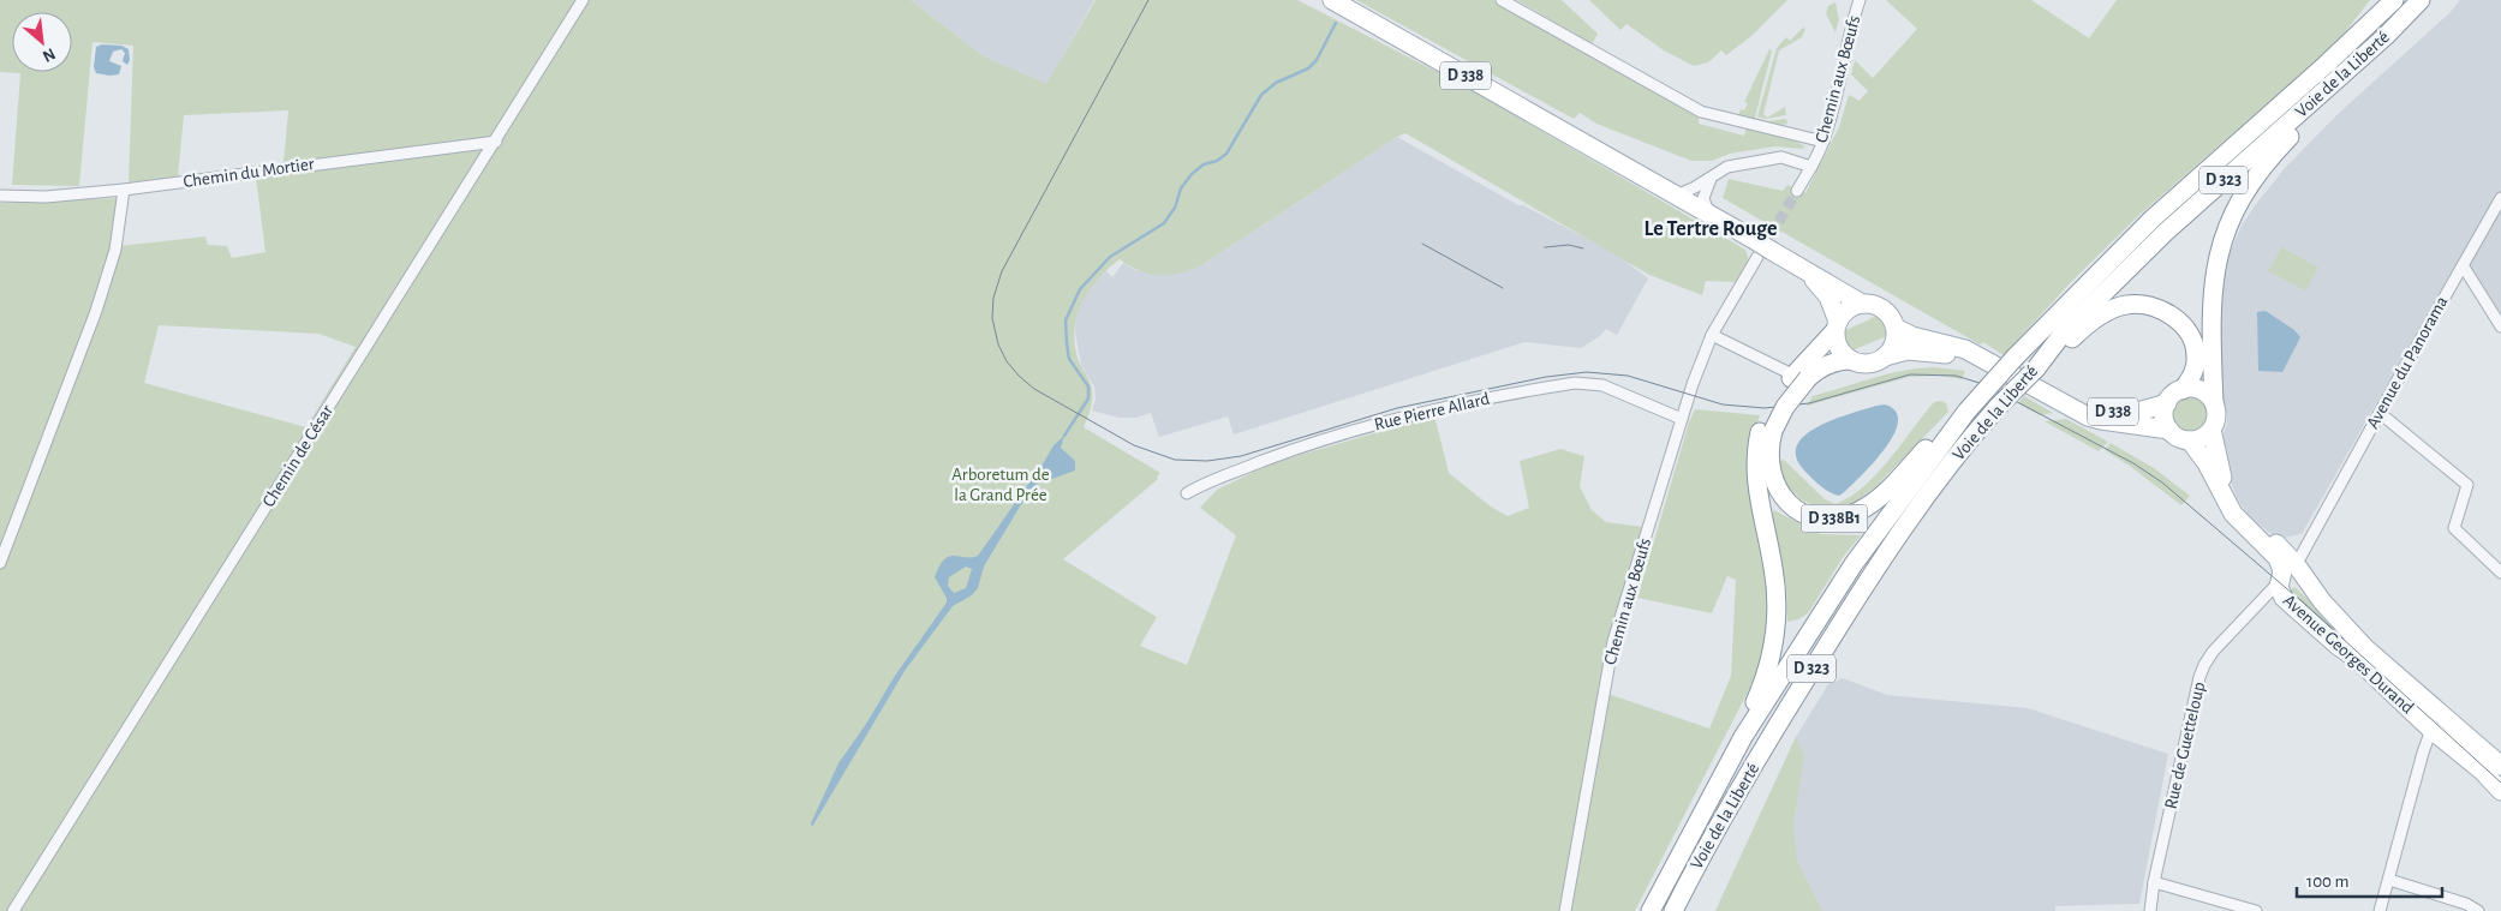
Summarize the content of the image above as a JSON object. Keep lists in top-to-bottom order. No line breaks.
{"streets":{"main road":["Voie de la Liberté","D 338","D 323","D 338B1","Avenue Georges Durand"],"street":["Chemin aux Bœufs","Chemin du Mortier","Avenue du Panorama","Rue Pierre Allard","Chemin de César","Rue de Guetteloup"]},"crossings":[["Voie de la Liberté","D 338B1"],["D 338","Chemin aux Bœufs"],["D 338","Avenue Georges Durand"],["Chemin aux Bœufs","Rue Pierre Allard"],["Chemin du Mortier","Chemin de César"],["Avenue du Panorama","Avenue Georges Durand"],["Avenue Georges Durand","Rue de Guetteloup"]],"districts":["Le Tertre Rouge"],"parks":["Arboretum de la Grand Prée"],"scale_bar":"100 m","north":"bottom right"}
